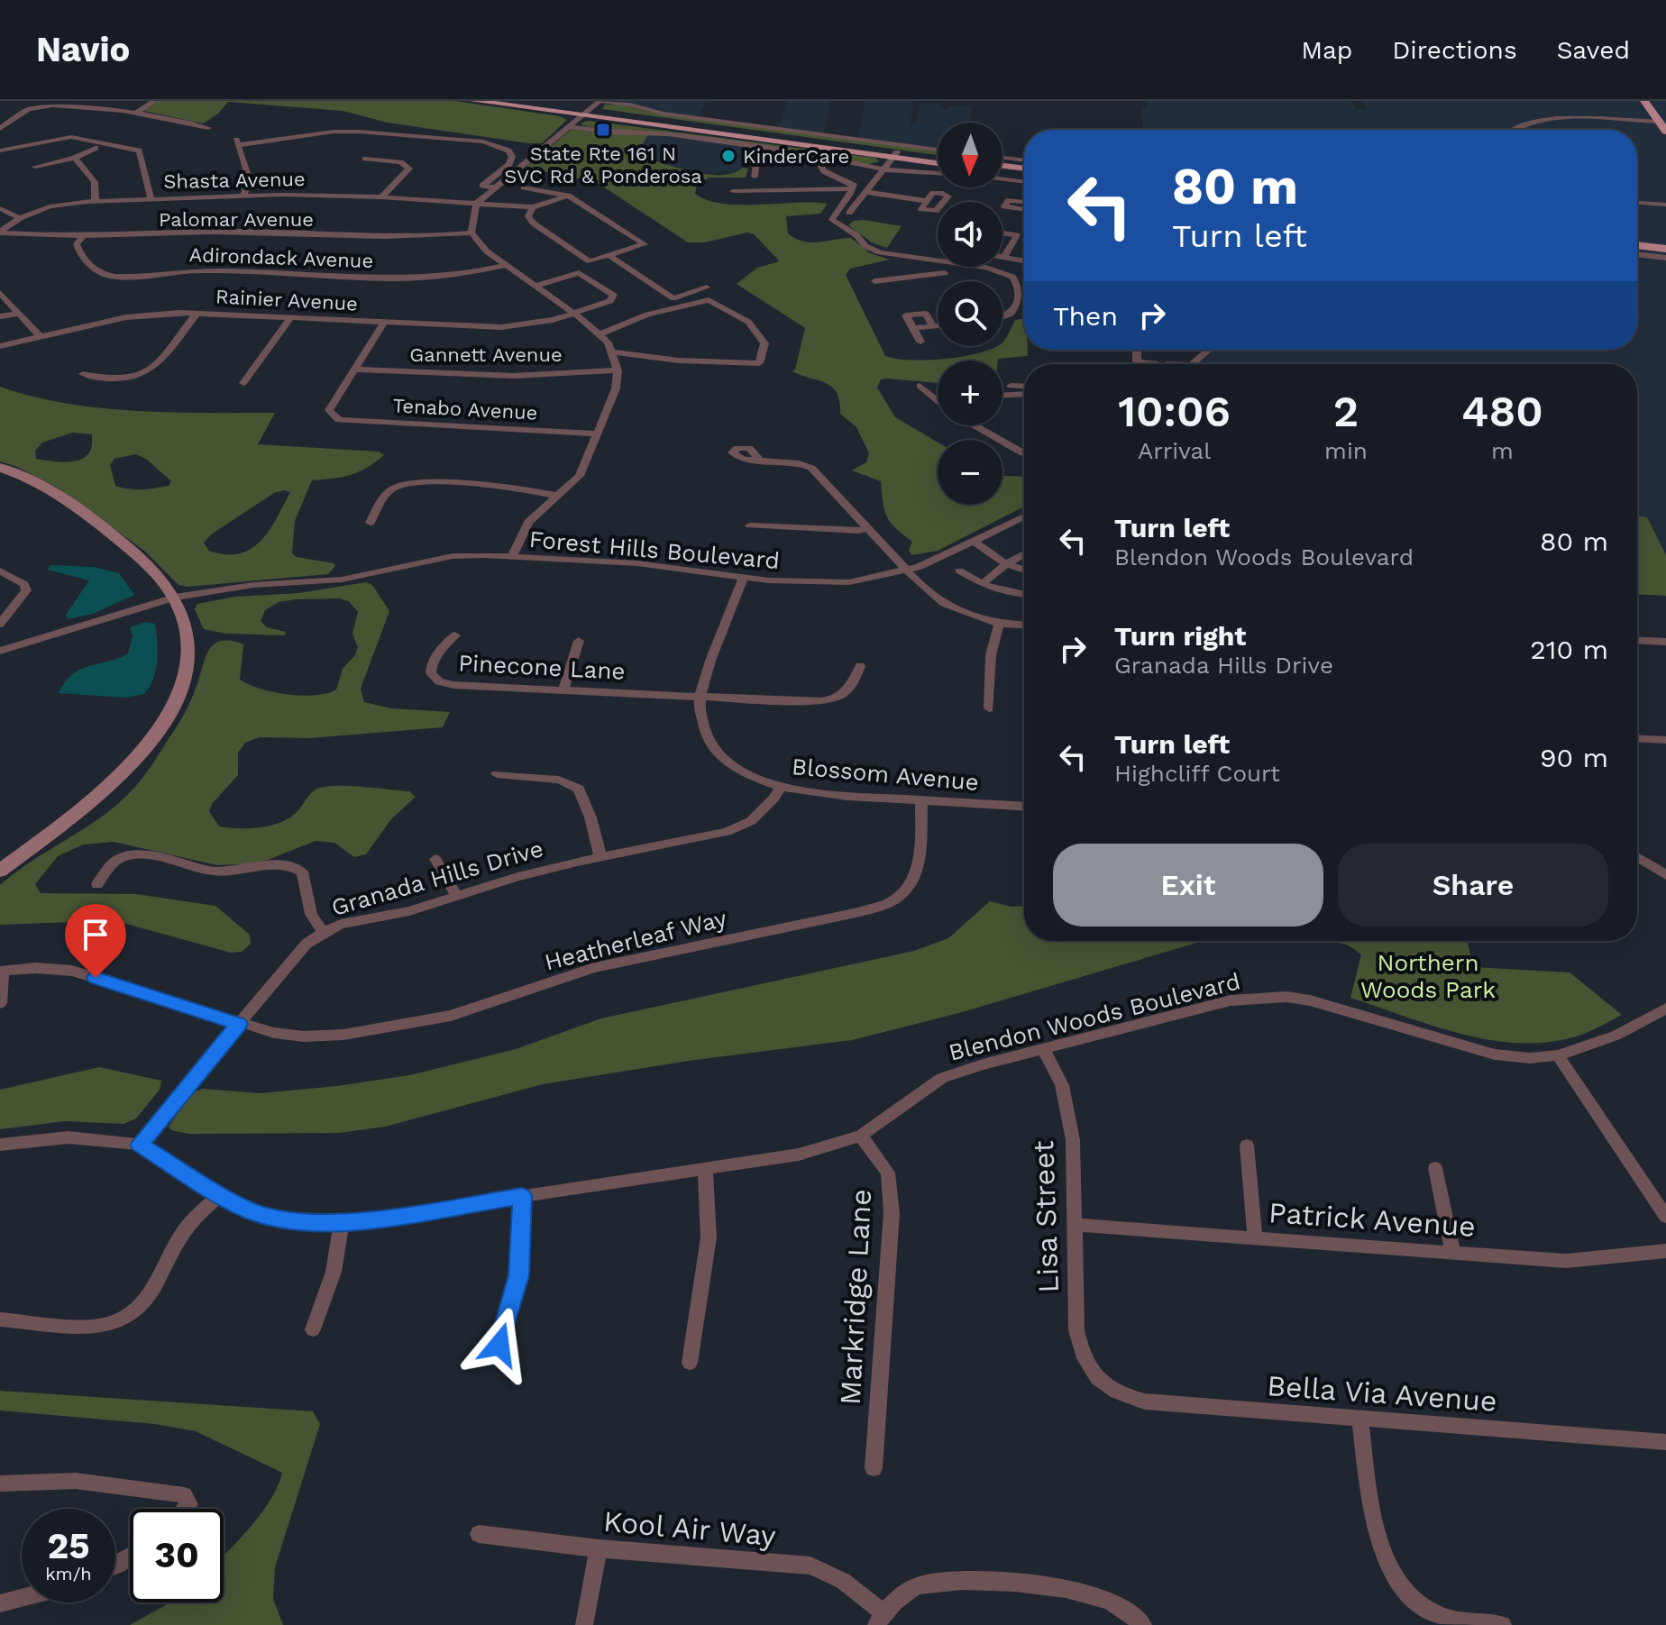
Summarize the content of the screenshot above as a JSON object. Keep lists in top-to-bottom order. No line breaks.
{"streets":{"street":["Shasta Avenue","Palomar Avenue","Adirondack Avenue","Rainier Avenue","Gannett Avenue","Tenabo Avenue","Forest Hills Boulevard","Pinecone Lane","Blossom Avenue","Granada Hills Drive","Heatherleaf Way","Blendon Woods Boulevard","Lisa Street","Patrick Avenue","Markridge Lane","Bella Via Avenue","Kool Air Way"]},"crossings":[["Shasta Avenue","Palomar Avenue"],["Palomar Avenue","Adirondack Avenue"],["Gannett Avenue","Tenabo Avenue"],["Forest Hills Boulevard","Blossom Avenue"],["Pinecone Lane","Blossom Avenue"],["Blossom Avenue","Granada Hills Drive"],["Blossom Avenue","Heatherleaf Way"],["Granada Hills Drive","Heatherleaf Way"],["Granada Hills Drive","Blendon Woods Boulevard"],["Blendon Woods Boulevard","Lisa Street"],["Blendon Woods Boulevard","Markridge Lane"],["Lisa Street","Patrick Avenue"],["Lisa Street","Bella Via Avenue"]],"parks":["Northern Woods Park"],"places":{"transit":["State Rte 161 N SVC Rd & Ponderosa"],"other":["KinderCare"]},"north":"bottom","page":{"header":"Navio","nav":["Map","Directions","Saved"],"map_buttons":["+","−"],"turn":["80 m","Turn left"],"then":"Then","eta":["10:06","Arrival","2","min","480","m"],"list":[{"name":"Turn left","note":"Blendon Woods Boulevard","value":"80 m"},{"name":"Turn right","note":"Granada Hills Drive","value":"210 m"},{"name":"Turn left","note":"Highcliff Court","value":"90 m"}],"buttons":["Exit","Share"],"speed":"25 km/h","limit":"30"}}
